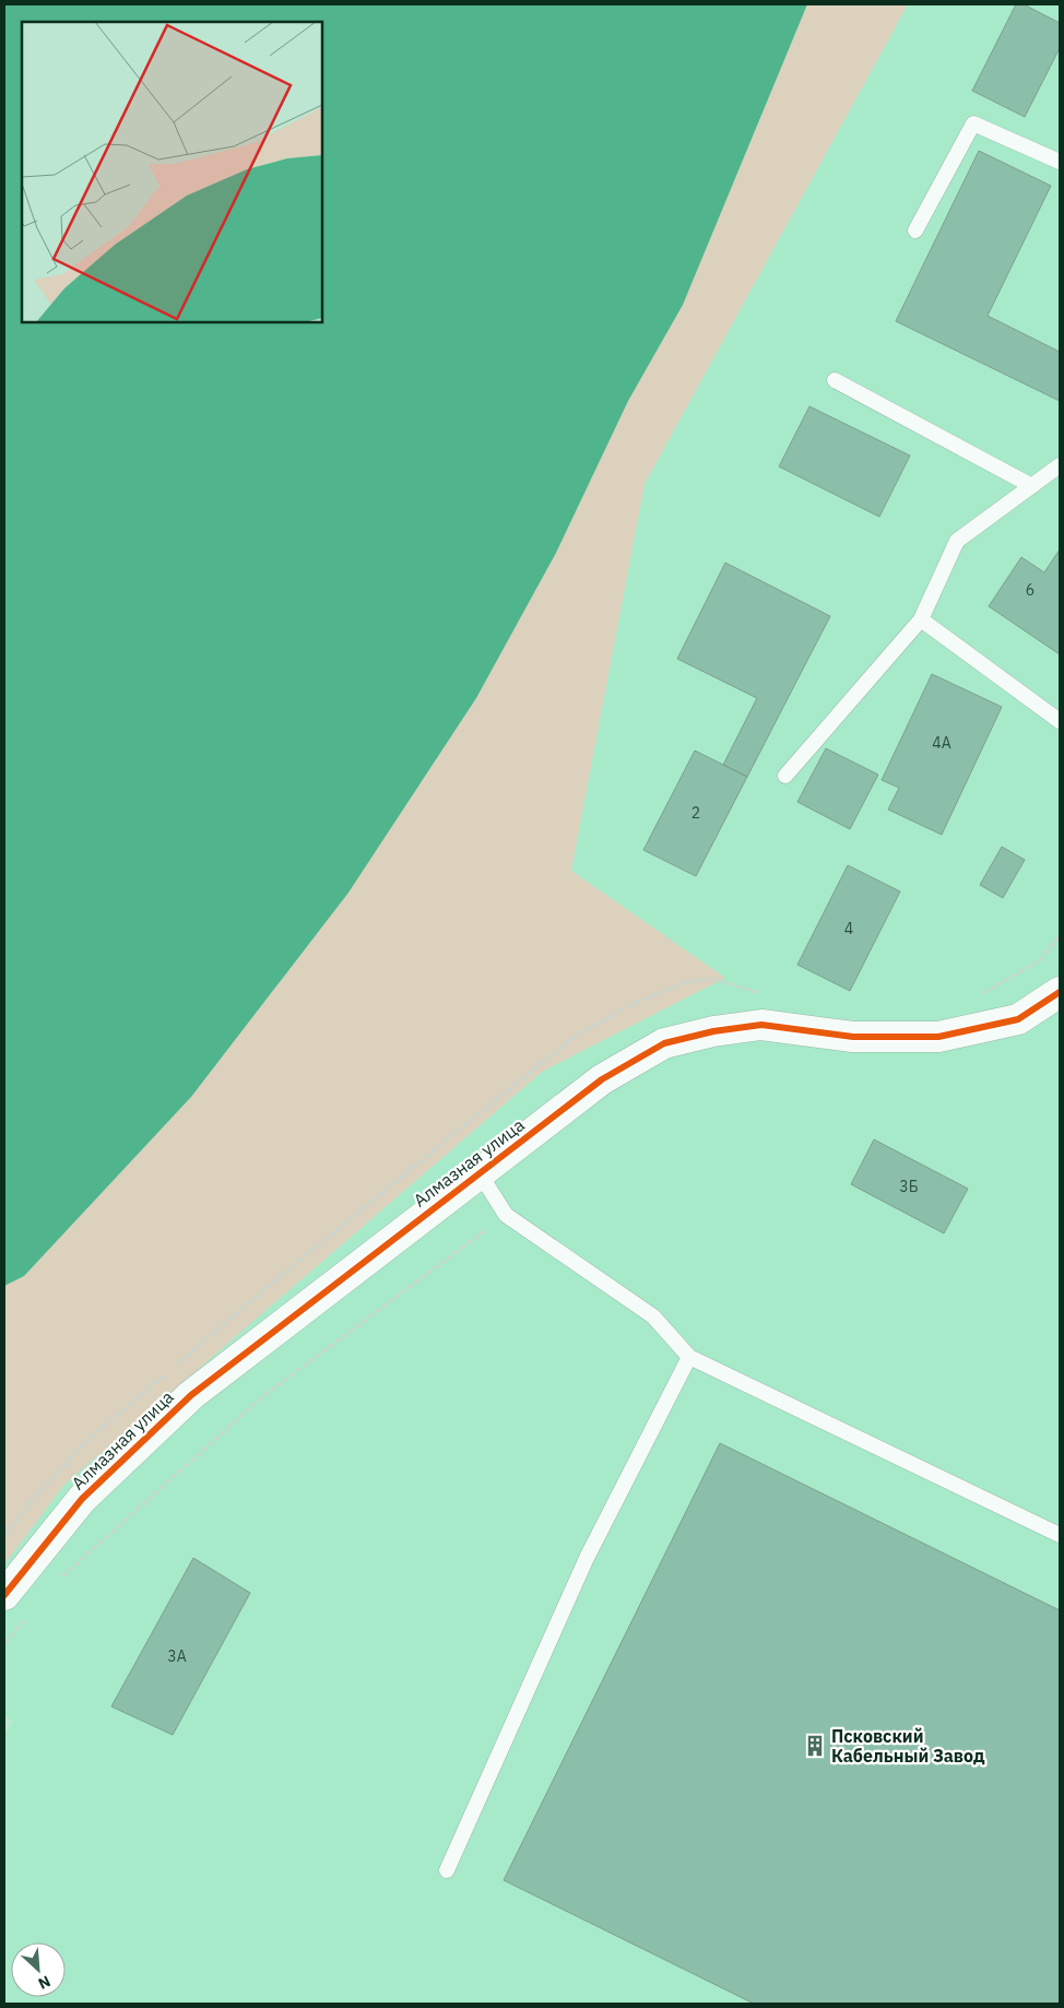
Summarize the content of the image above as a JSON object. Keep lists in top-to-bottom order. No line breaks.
{"streets":{"street":["Алмазная улица"]},"places":{"building":["Псковский Кабельный Завод"]},"house_numbers":["6","4А","2","4","3Б","3А"],"north":"bottom right"}
